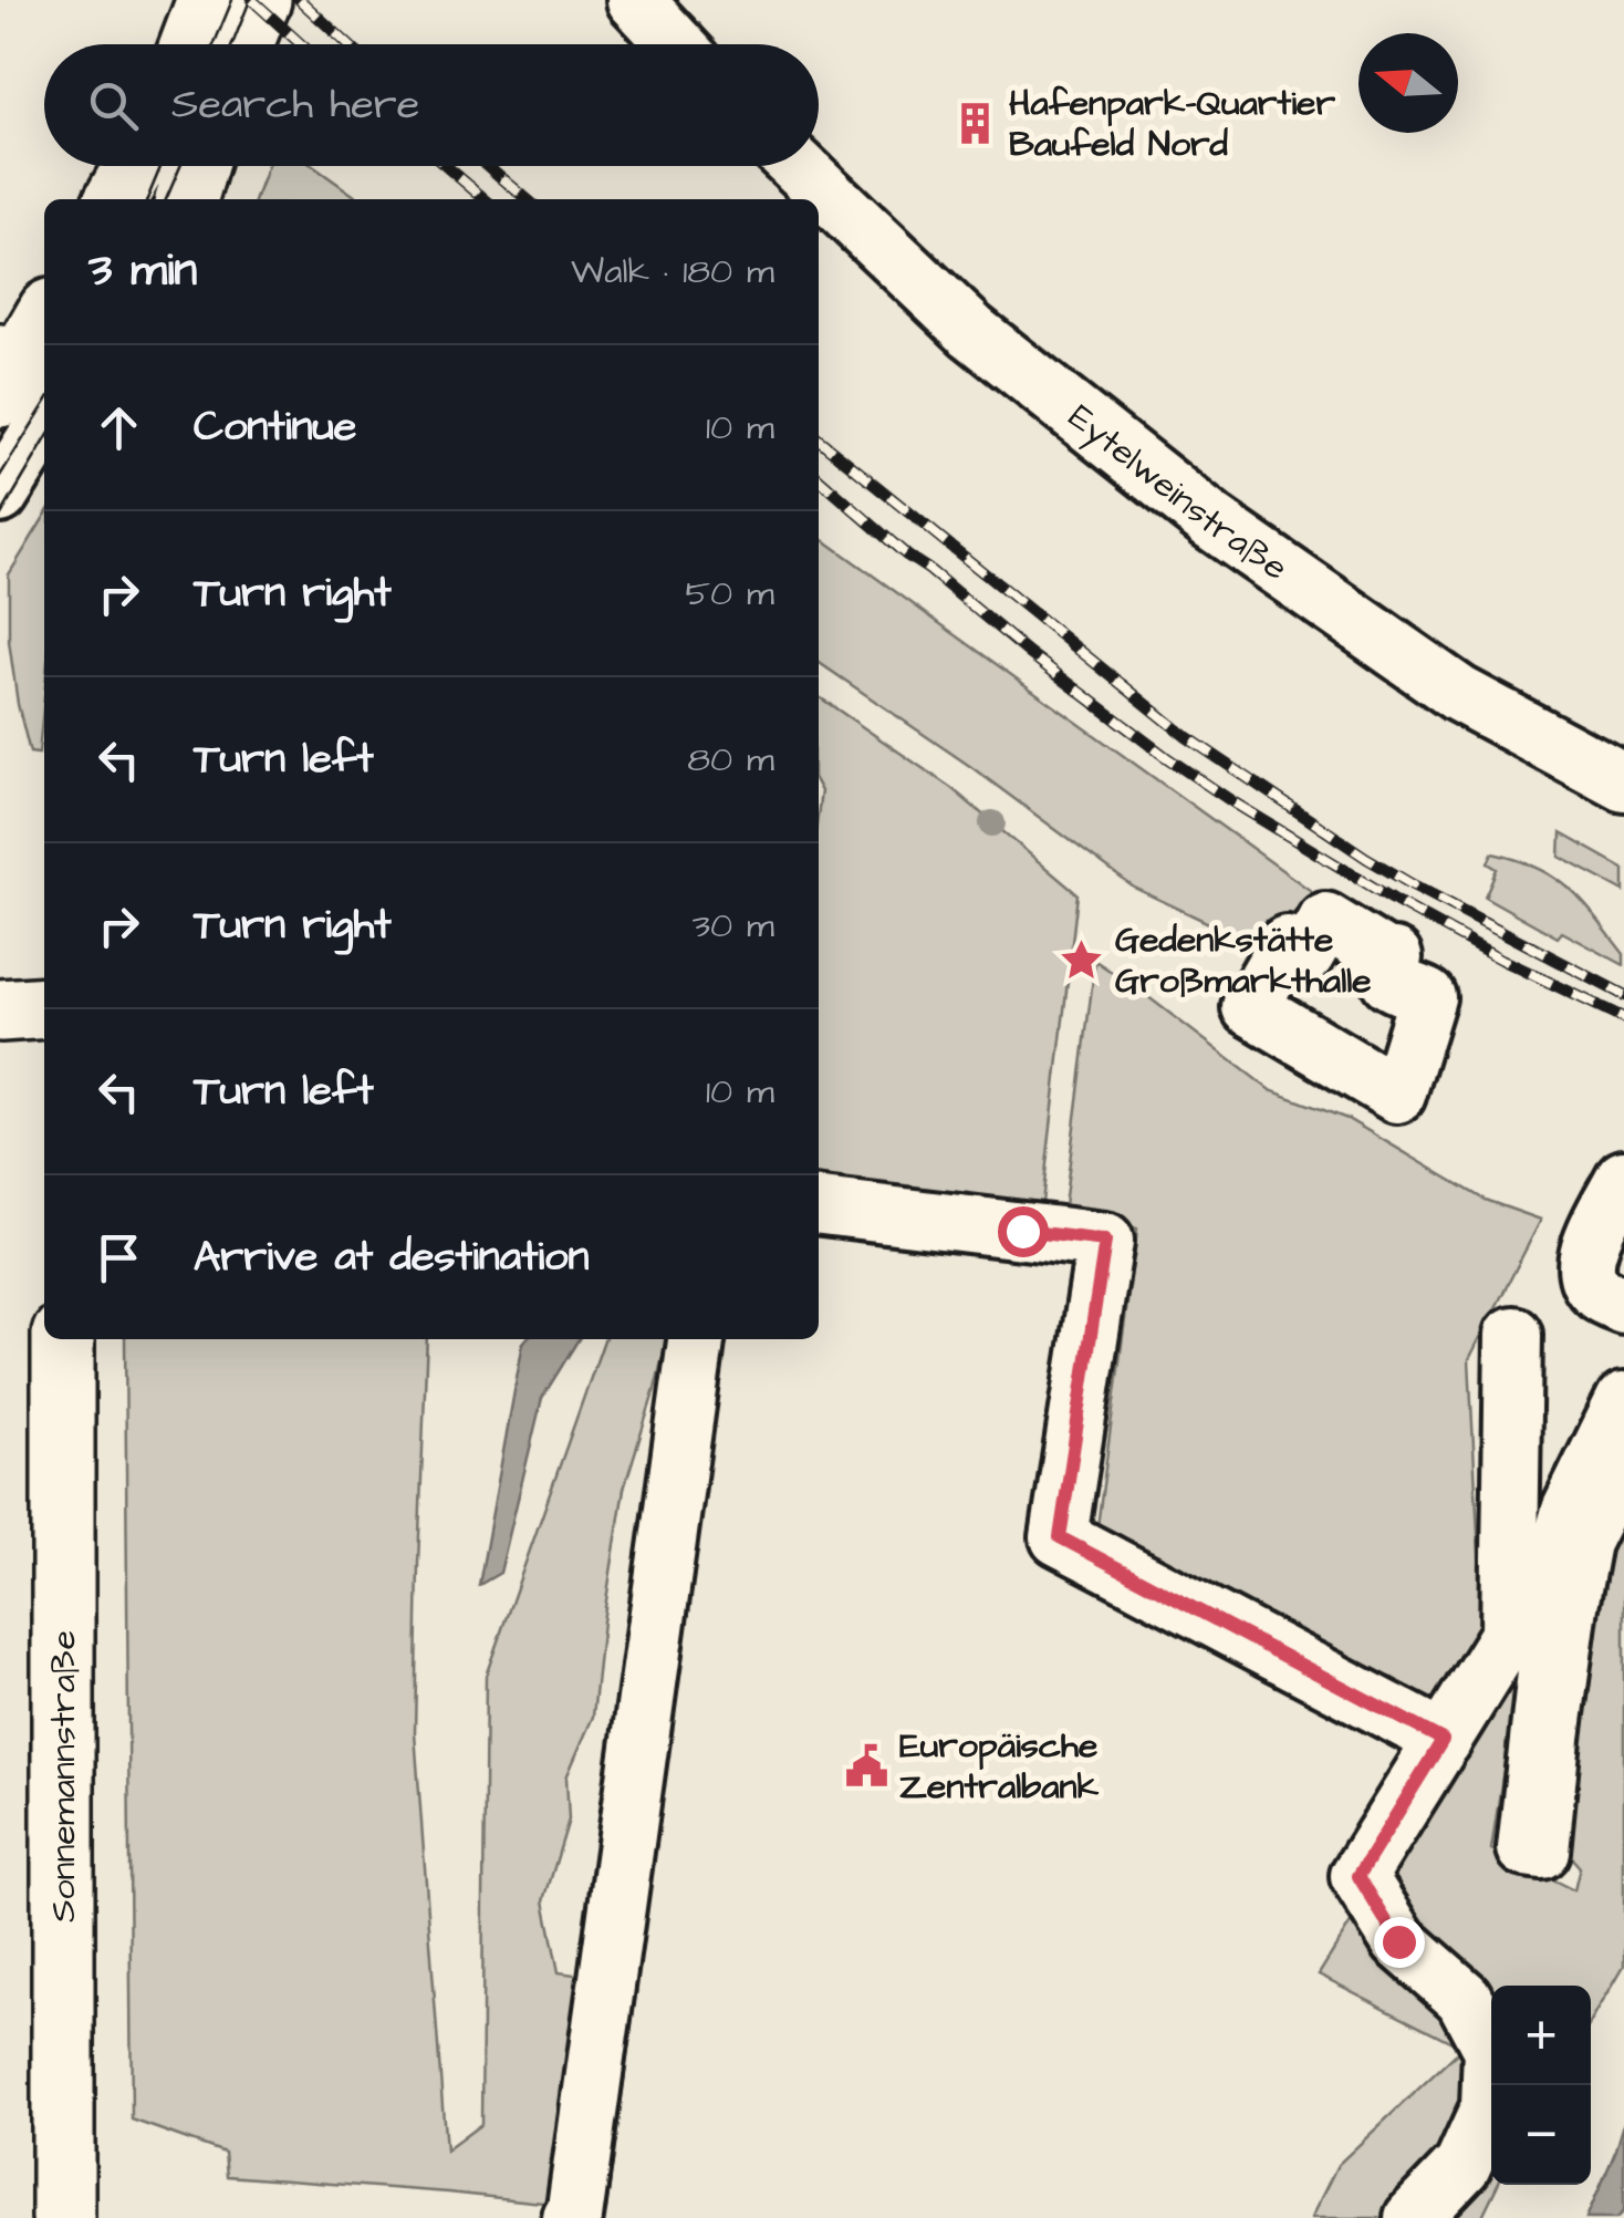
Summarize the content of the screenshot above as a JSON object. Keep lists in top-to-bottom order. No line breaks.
{"streets":{"main road":["Sonnemannstraße"],"street":["Eytelweinstraße"]},"places":{"building":["Hafenpark-Quartier Baufeld Nord"],"place":["Gedenkstätte Großmarkthalle"],"public building":["Europäische Zentralbank"]},"north":"left","page":{"search":"Search here","heading":["3 min","Walk · 180 m"],"list":[["Continue","10 m"],["Turn right","50 m"],["Turn left","80 m"],["Turn right","30 m"],["Turn left","10 m"],"Arrive at destination"],"map_buttons":["+","−"]}}
